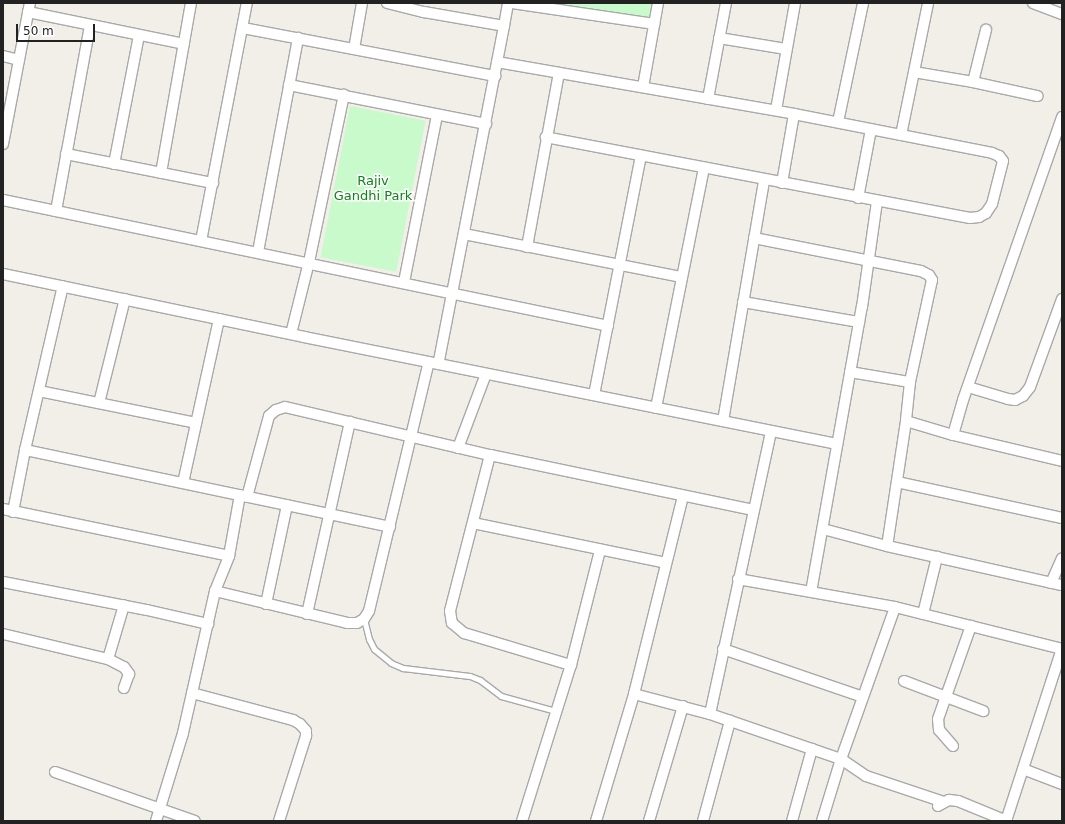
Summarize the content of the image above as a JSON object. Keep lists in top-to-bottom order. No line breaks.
{"parks":["Rajiv Gandhi Park"],"scale_bar":"50 m"}
